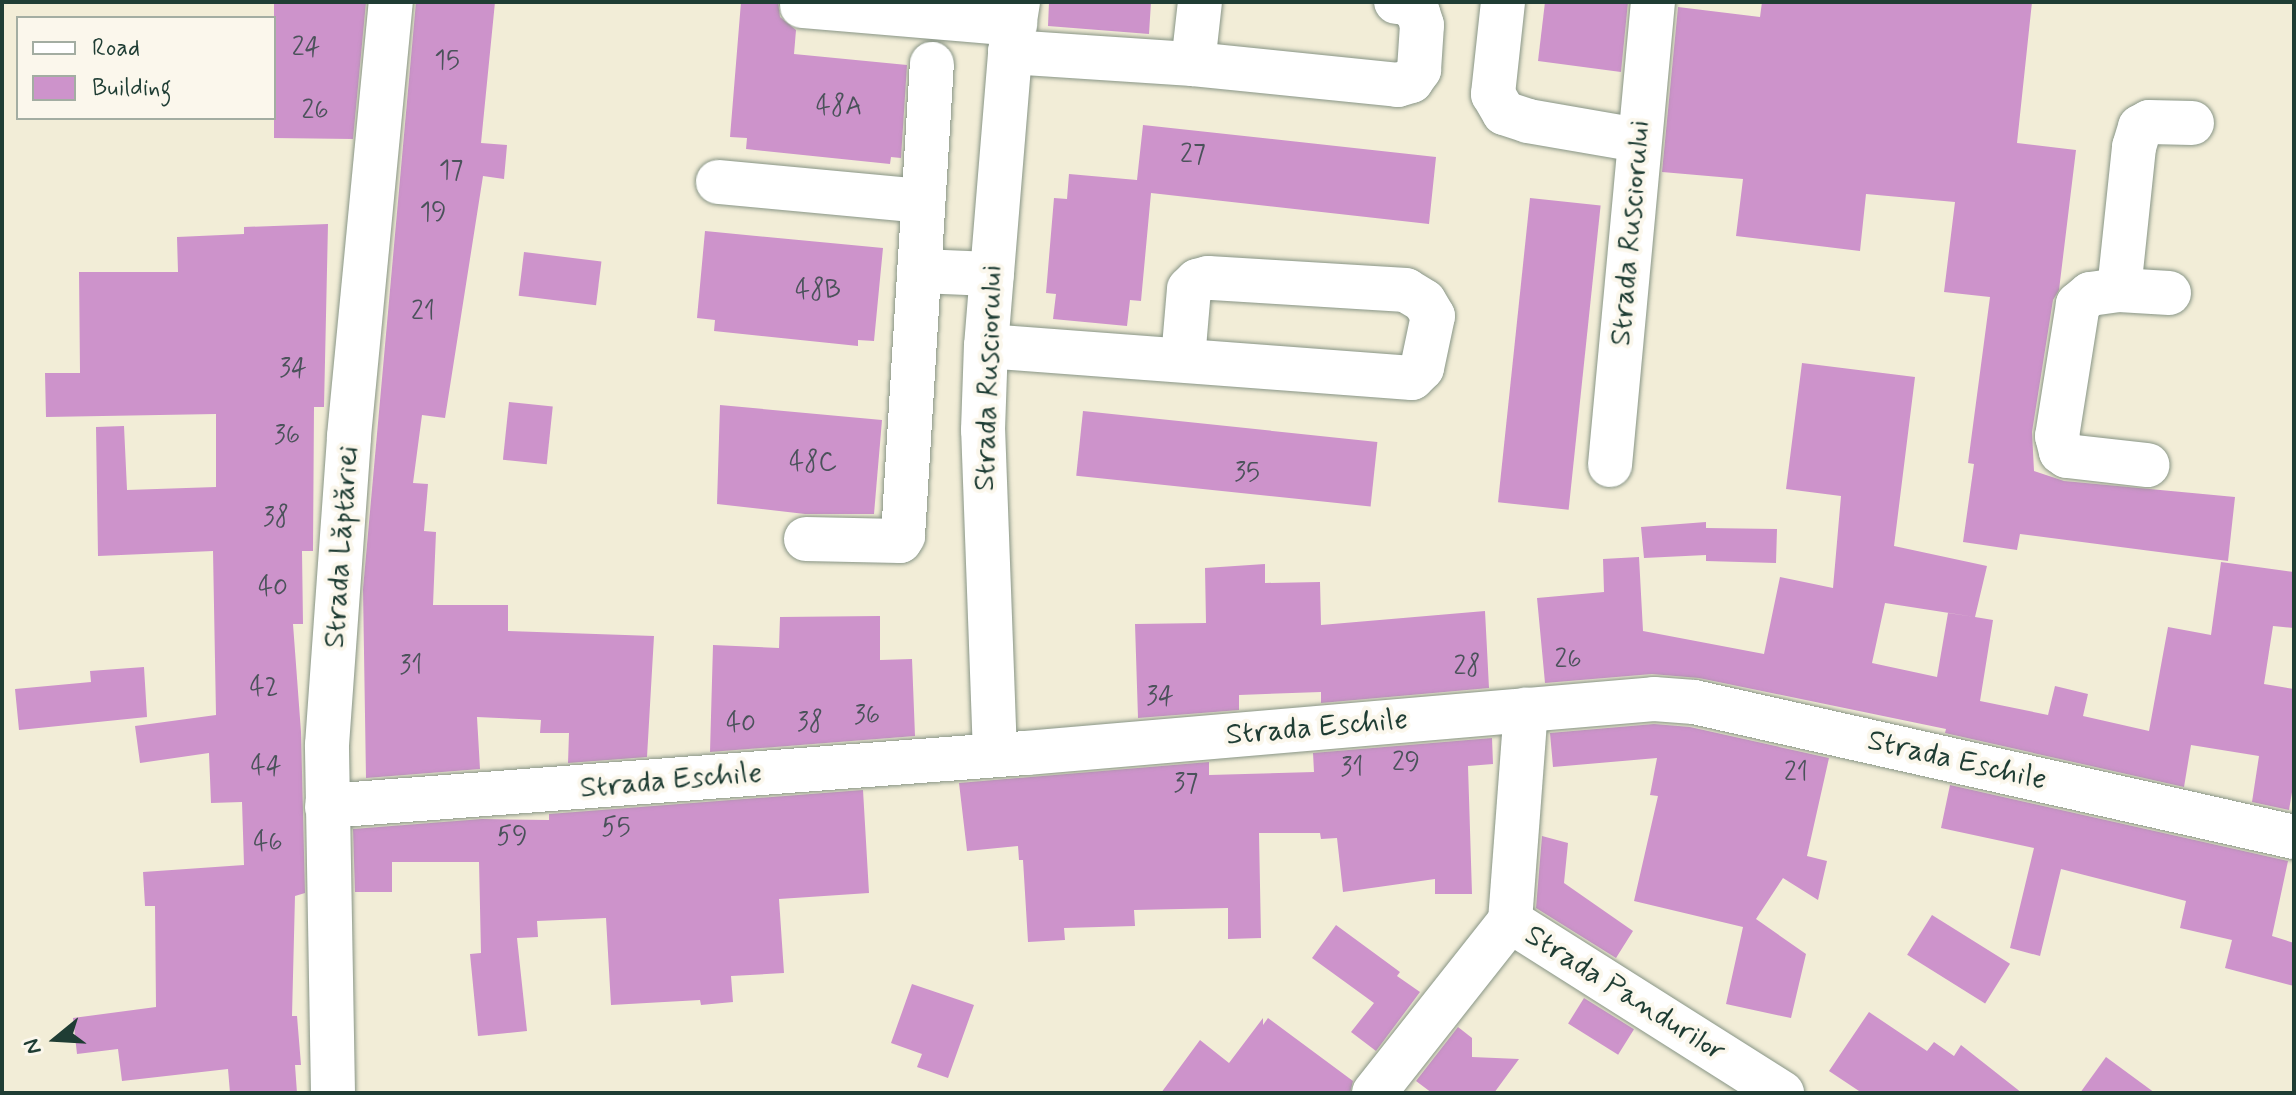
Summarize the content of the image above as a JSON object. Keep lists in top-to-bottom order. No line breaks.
{"streets":{"street":["Strada Rusciorului","Strada Lăptăriei","Strada Eschile","Strada Pandurilor"]},"crossings":[["Strada Rusciorului","Strada Eschile"],["Strada Lăptăriei","Strada Eschile"]],"house_numbers":["24","15","48A","26","27","17","19","48B","21","34","36","48C","35","38","40","26","31","28","42","34","36","38","40","29","44","31","21","37","55","59","46"],"legend":["Road","Building"],"north":"left"}
